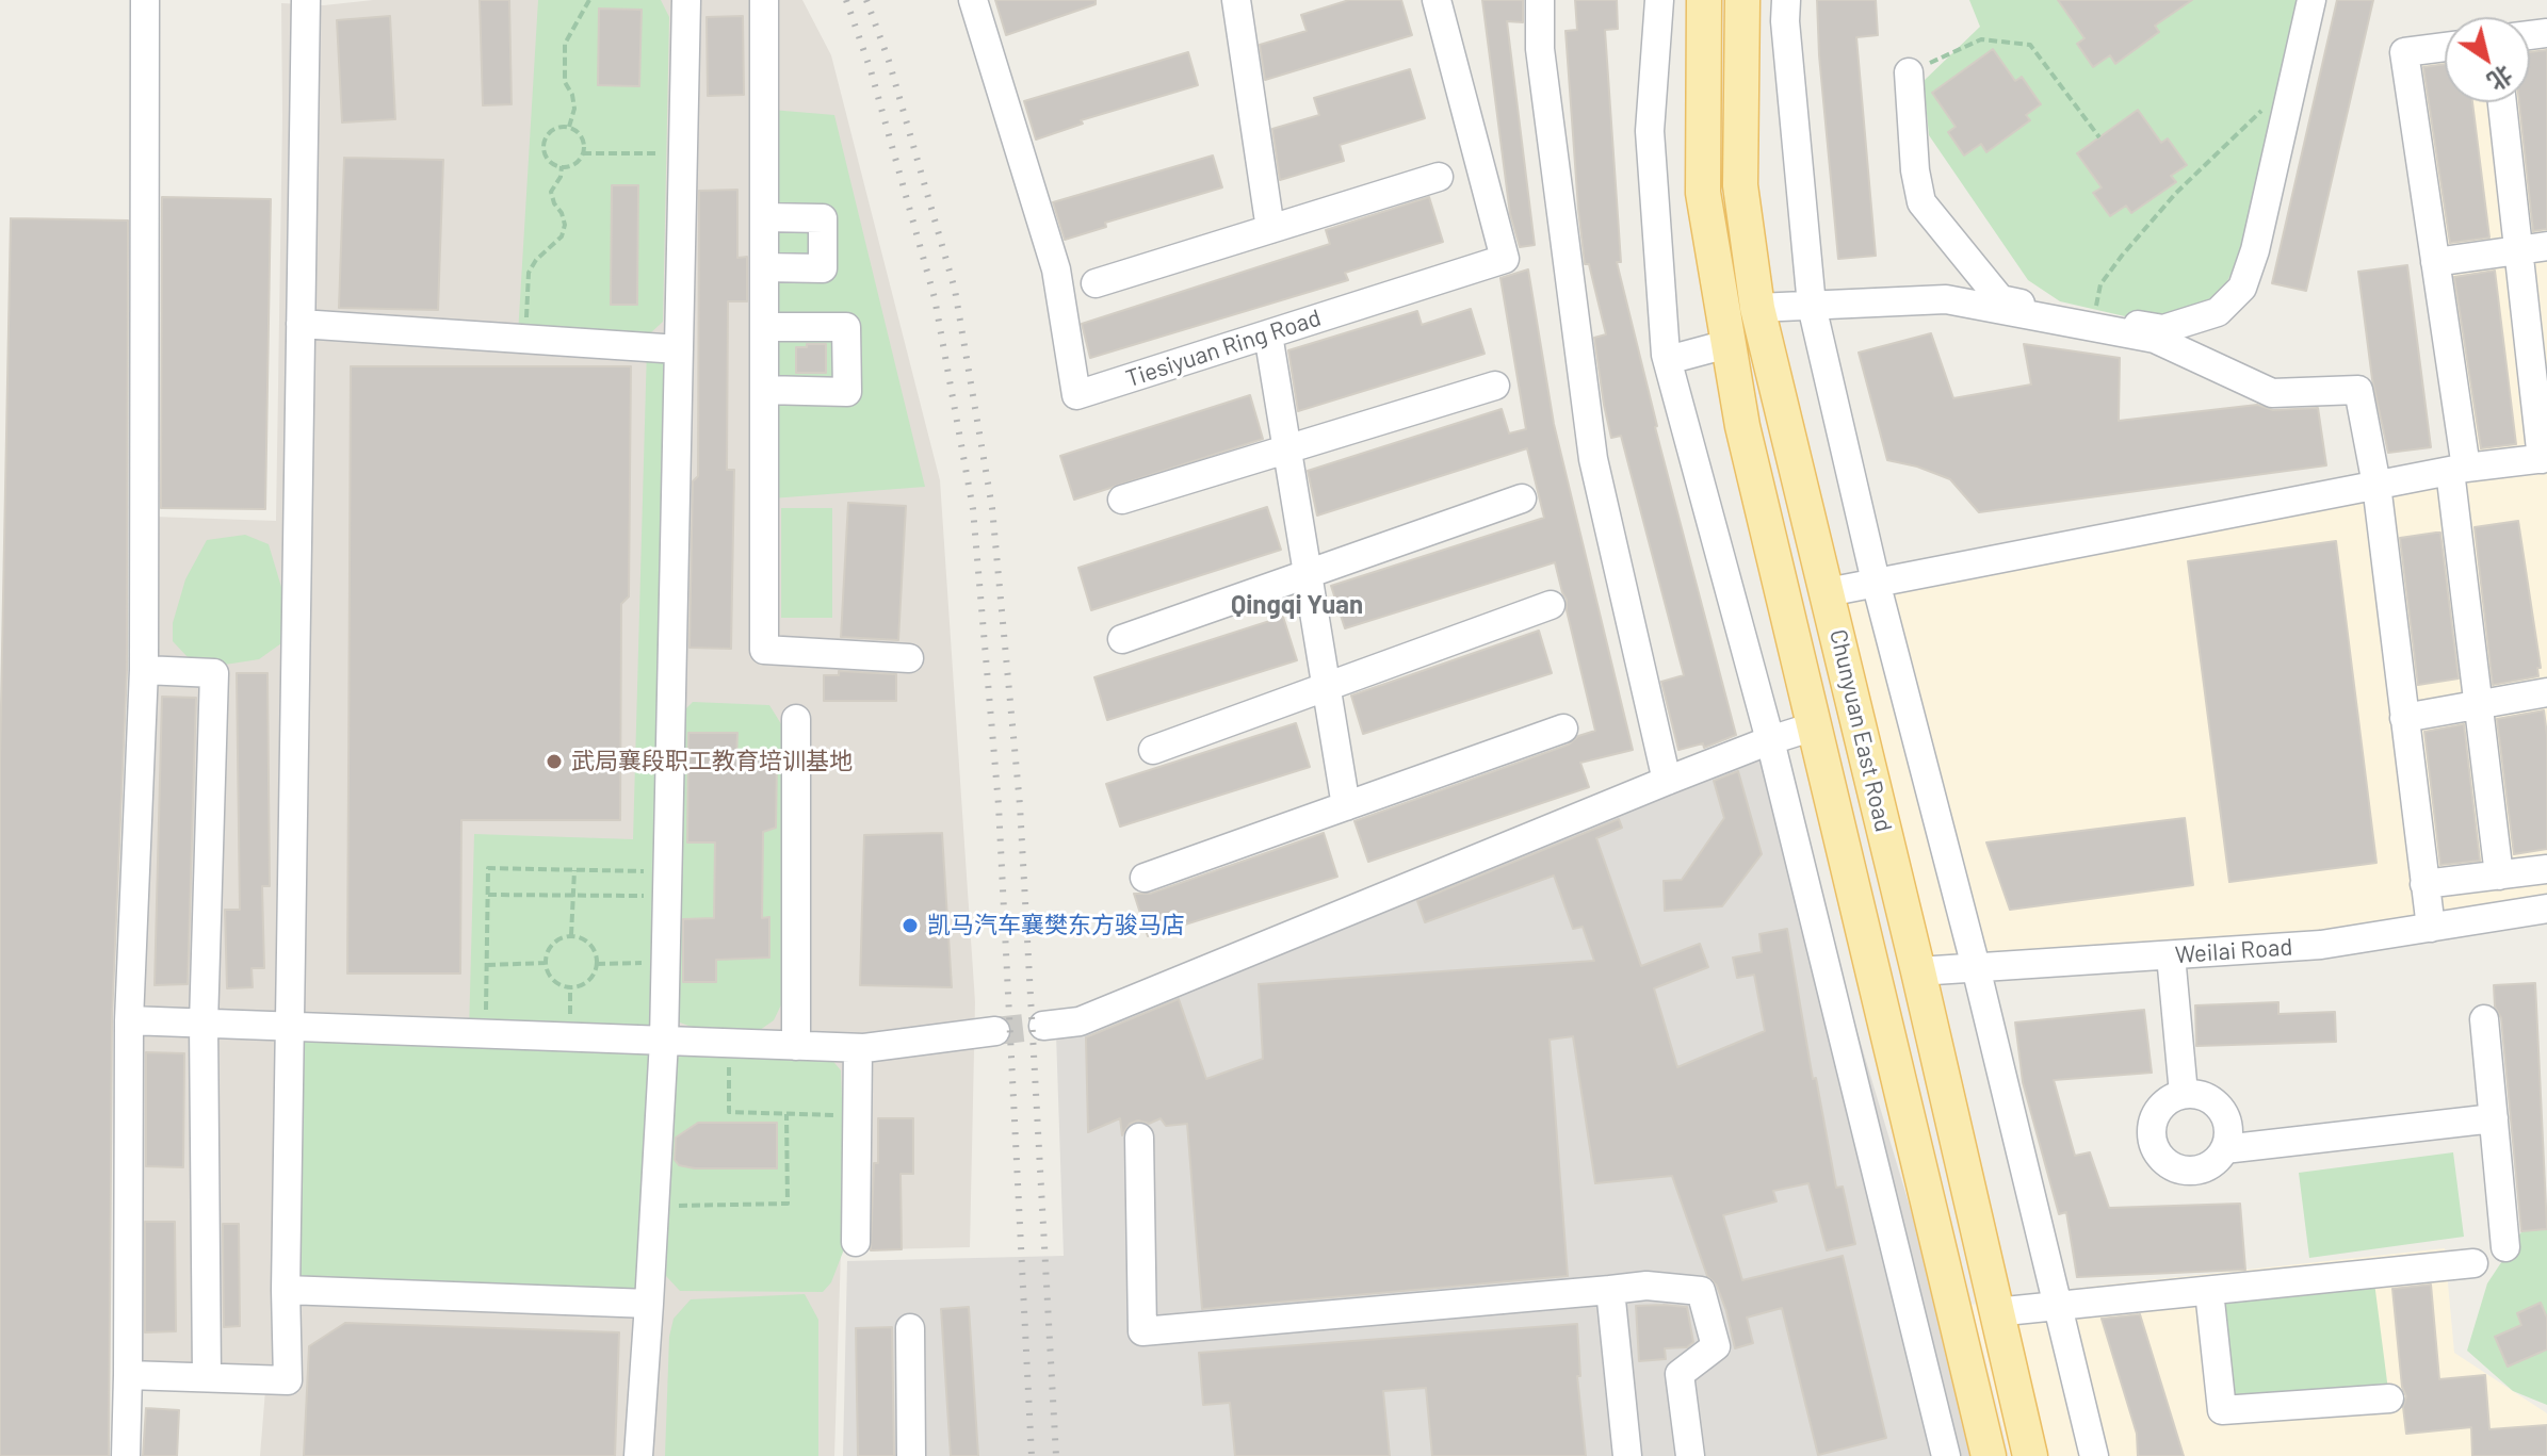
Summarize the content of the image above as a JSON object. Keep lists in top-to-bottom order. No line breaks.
{"streets":{"main road":["Chunyuan East Road"],"street":["Tiesiyuan Ring Road","Weilai Road"]},"crossings":[["Chunyuan East Road","Weilai Road"]],"districts":["Qingqi Yuan"],"places":["武局襄段职工教育培训基地","凯马汽车襄樊东方骏马店"],"north":"bottom right"}
